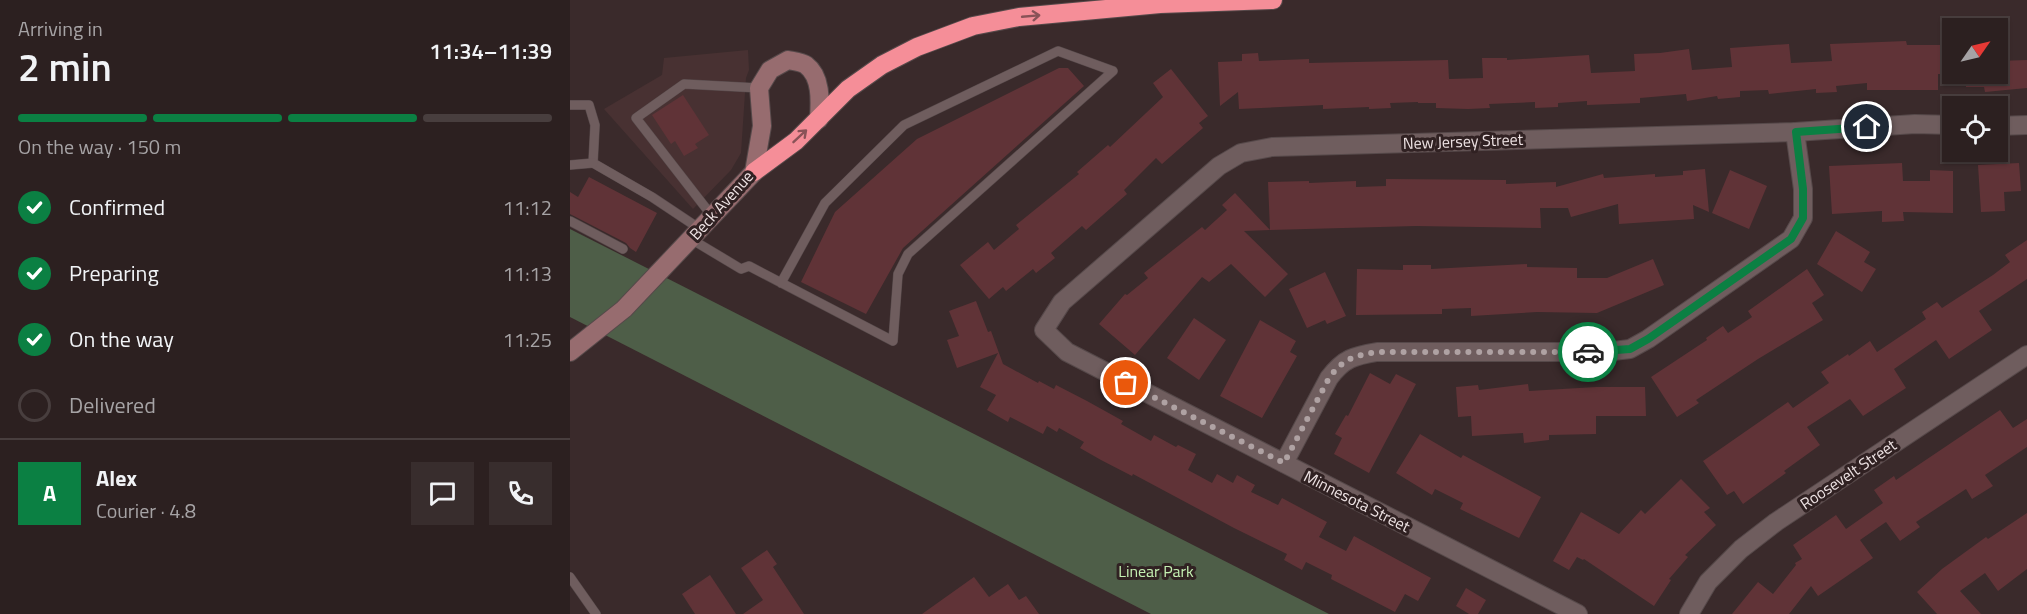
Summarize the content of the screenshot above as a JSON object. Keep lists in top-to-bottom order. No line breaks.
{"streets":{"main road":["Beck Avenue"],"street":["New Jersey Street","Roosevelt Street","Minnesota Street"]},"crossings":[["New Jersey Street","Minnesota Street"]],"parks":["Linear Park"],"north":"top right","page":{"heading":["2 min","Arriving in","11:34–11:39"],"panel":["Alex","Courier · 4.8"],"bar":"On the way · 150 m","list":[["Confirmed","11:12"],["Preparing","11:13"],["On the way","11:25"],"Delivered"],"round":"A"}}
